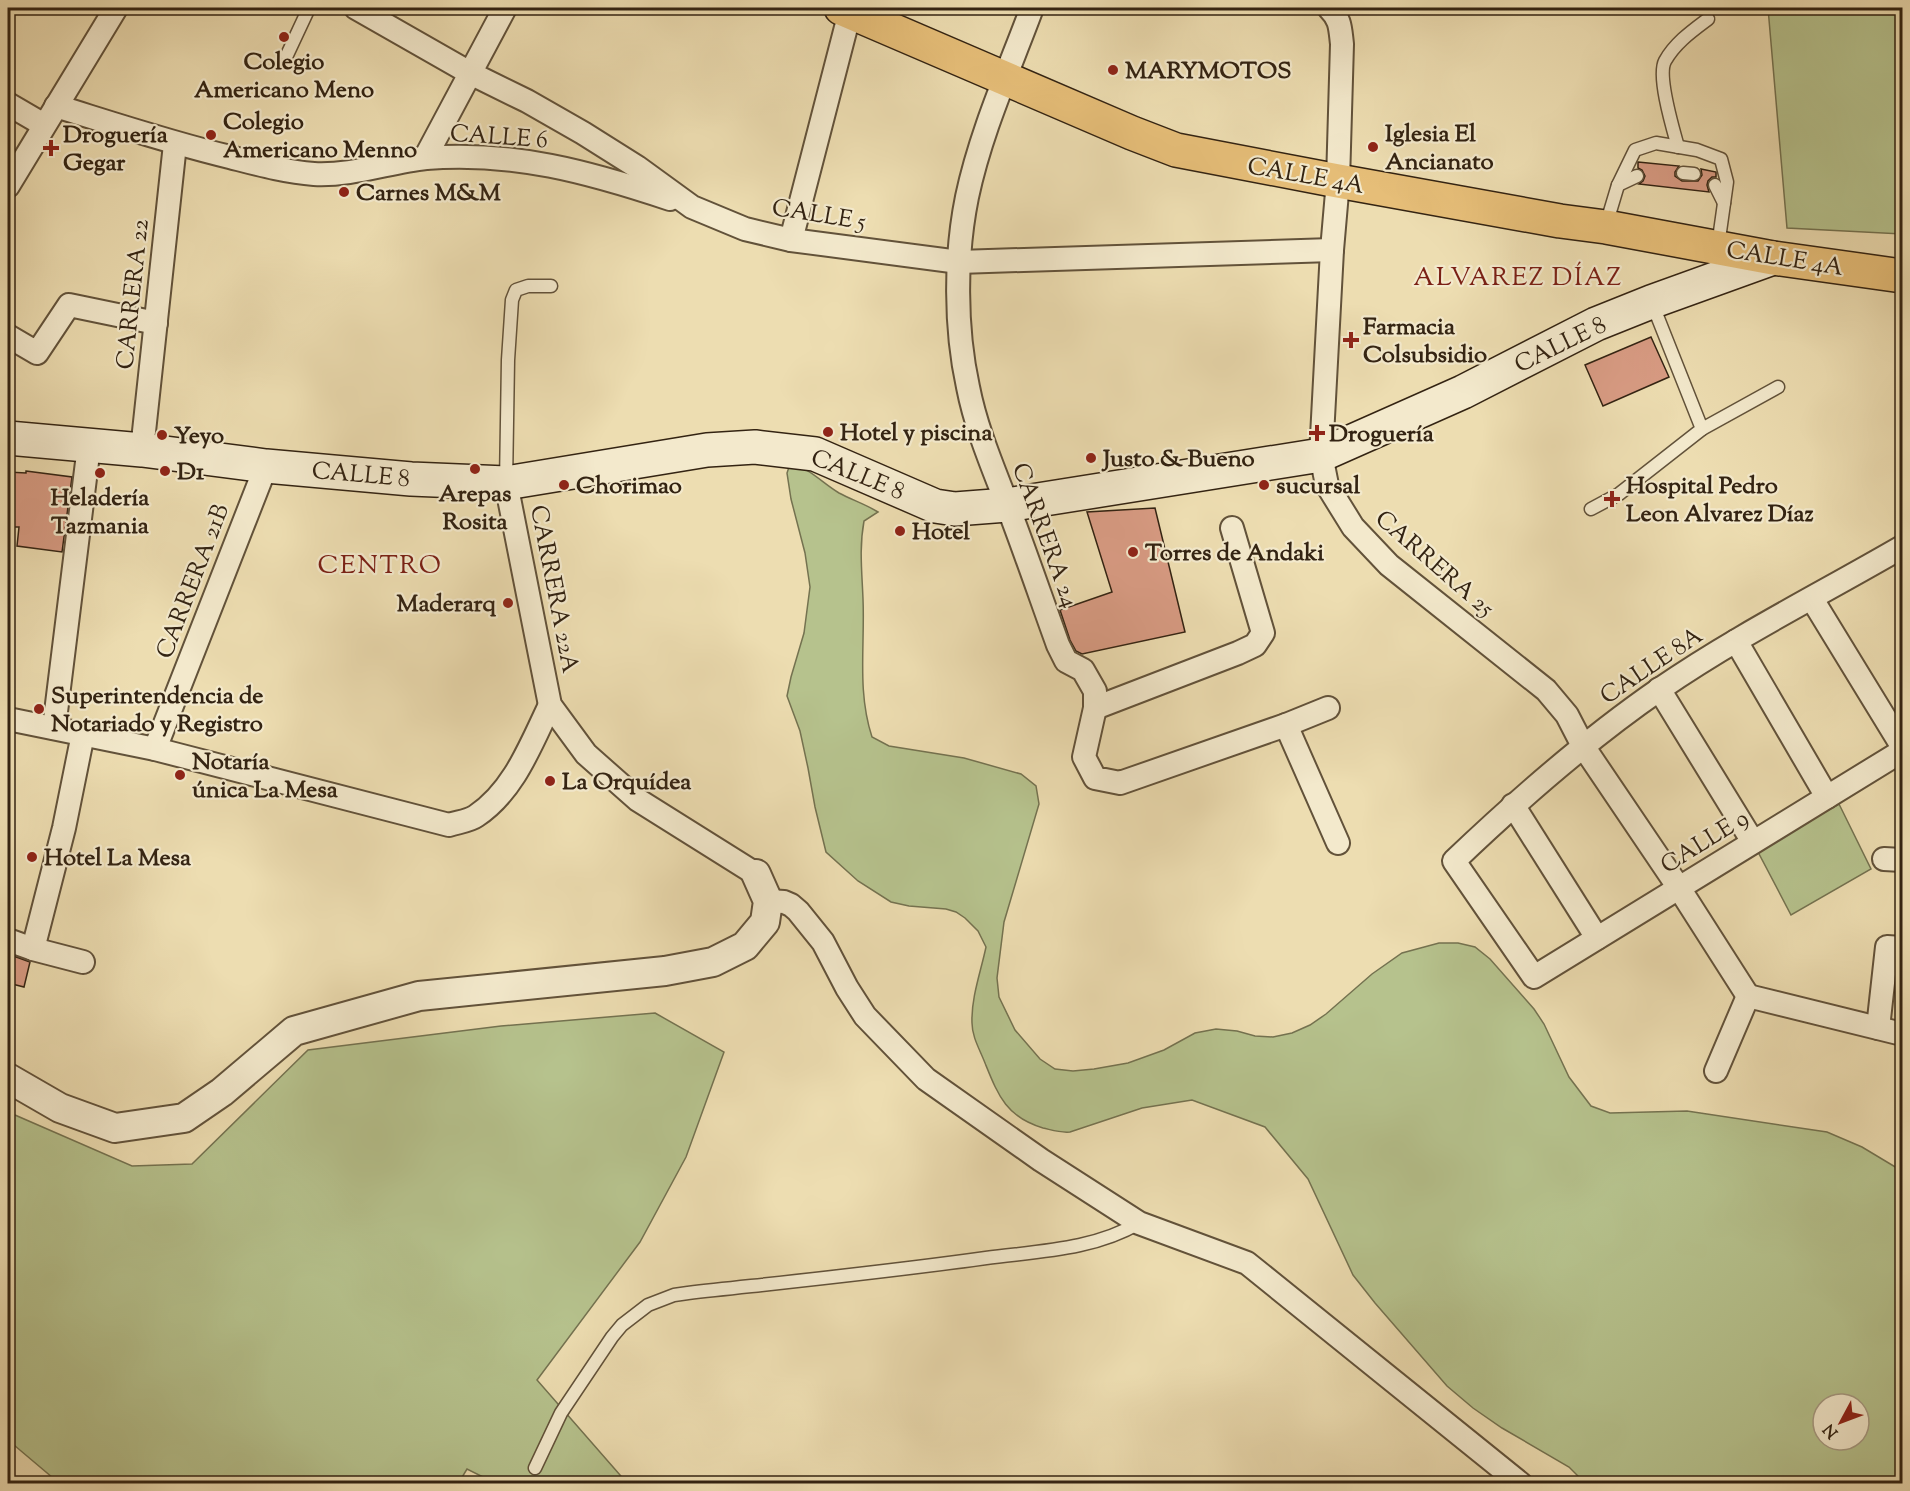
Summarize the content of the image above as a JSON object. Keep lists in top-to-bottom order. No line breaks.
{"streets":{"main road":["CALLE 4A","CALLE 8"],"street":["CALLE 6","CALLE 5","CARRERA 22","CARRERA 24","CARRERA 25","CARRERA 21B","CARRERA 22A","CALLE 8A","CALLE 9"]},"crossings":[["CALLE 6","CALLE 5"],["CALLE 6","CARRERA 22"],["CALLE 4A","CALLE 8"],["CALLE 4A","CARRERA 24"],["CALLE 4A","CARRERA 25"],["CALLE 5","CARRERA 24"],["CALLE 5","CARRERA 25"],["CARRERA 22","CALLE 8"],["CALLE 8","CARRERA 24"],["CALLE 8","CARRERA 25"],["CALLE 8","CARRERA 21B"],["CALLE 8","CARRERA 22A"],["CARRERA 25","CALLE 8A"],["CARRERA 25","CALLE 9"],["CALLE 8A","CALLE 9"]],"districts":["ALVAREZ DÍAZ","CENTRO"],"places":{"other":["Colegio Americano Meno","MARYMOTOS","Colegio Americano Menno","Iglesia El Ancianato","Carnes M&M","Hotel y piscina","Yeyo","Justo & Bueno","Arepas Rosita","D1","Heladería Tazmania","Chorimao","sucursal","Hotel","Torres de Andaki","Maderarq","Superintendencia de Notariado y Registro","Notaría única La Mesa","La Orquídea","Hotel La Mesa"],"health":["Droguería Gegar","Farmacia Colsubsidio","Droguería","Hospital Pedro Leon Alvarez Díaz"]},"north":"bottom left"}
